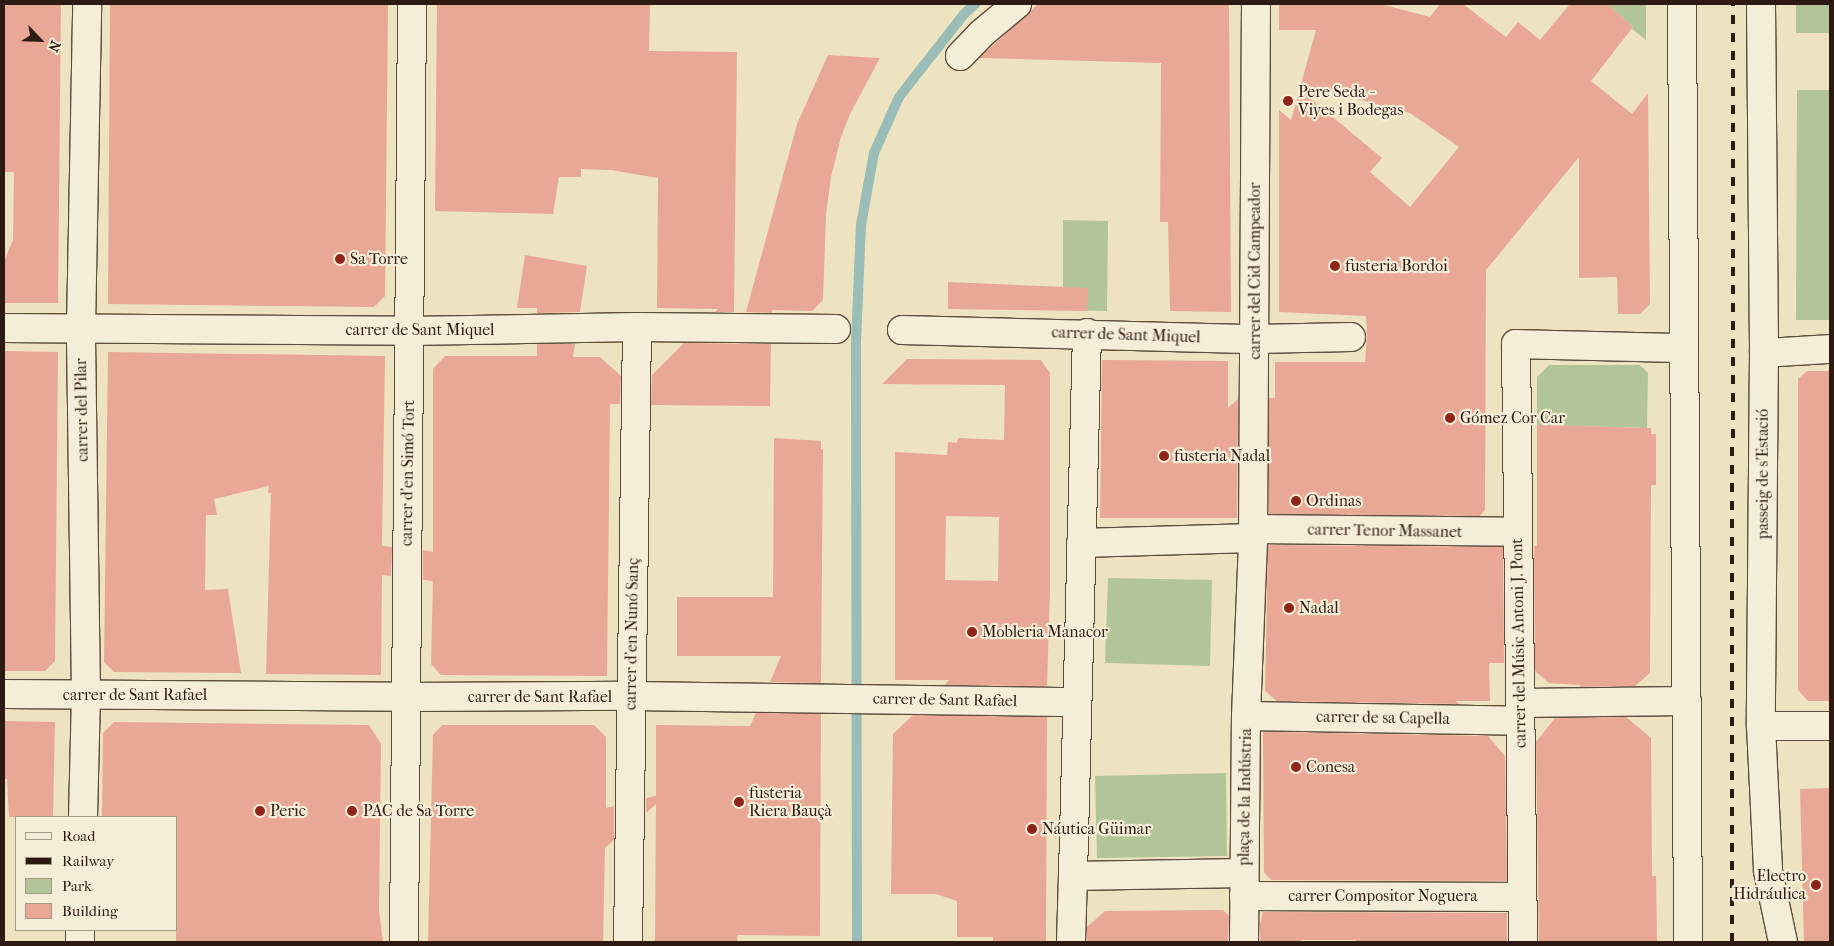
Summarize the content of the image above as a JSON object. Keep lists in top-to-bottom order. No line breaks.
{"streets":{"street":["carrer del Cid Campeador","carrer de Sant Miquel","carrer del Pilar","carrer d'en Simó Tort","passeig de s'Estació","carrer Tenor Massanet","carrer d'en Nunó Sanç","carrer del Músic Antoni J. Pont","carrer de Sant Rafael","carrer de sa Capella","plaça de la Indústria","carrer Compositor Noguera"]},"crossings":[["carrer del Cid Campeador","carrer de Sant Miquel"],["carrer del Cid Campeador","carrer Tenor Massanet"],["carrer del Cid Campeador","plaça de la Indústria"],["carrer de Sant Miquel","carrer del Pilar"],["carrer de Sant Miquel","carrer d'en Simó Tort"],["carrer de Sant Miquel","carrer d'en Nunó Sanç"],["carrer del Pilar","carrer de Sant Rafael"],["carrer d'en Simó Tort","carrer de Sant Rafael"],["carrer Tenor Massanet","carrer del Músic Antoni J. Pont"],["carrer Tenor Massanet","plaça de la Indústria"],["carrer d'en Nunó Sanç","carrer de Sant Rafael"],["carrer del Músic Antoni J. Pont","carrer de sa Capella"],["carrer del Músic Antoni J. Pont","carrer Compositor Noguera"],["carrer de sa Capella","plaça de la Indústria"],["plaça de la Indústria","carrer Compositor Noguera"]],"places":["Pere Seda - Viyes i Bodegas","Sa Torre","fusteria Bordoi","Gómez Cor Car","fusteria Nadal","Ordinas","Nadal","Mobleria Manacor","Conesa","fusteria Riera Bauçà","Peric","PAC de Sa Torre","Náutica Güimar","Electro Hidráulica"],"legend":["Road","Railway","Park","Building"],"north":"bottom right"}
